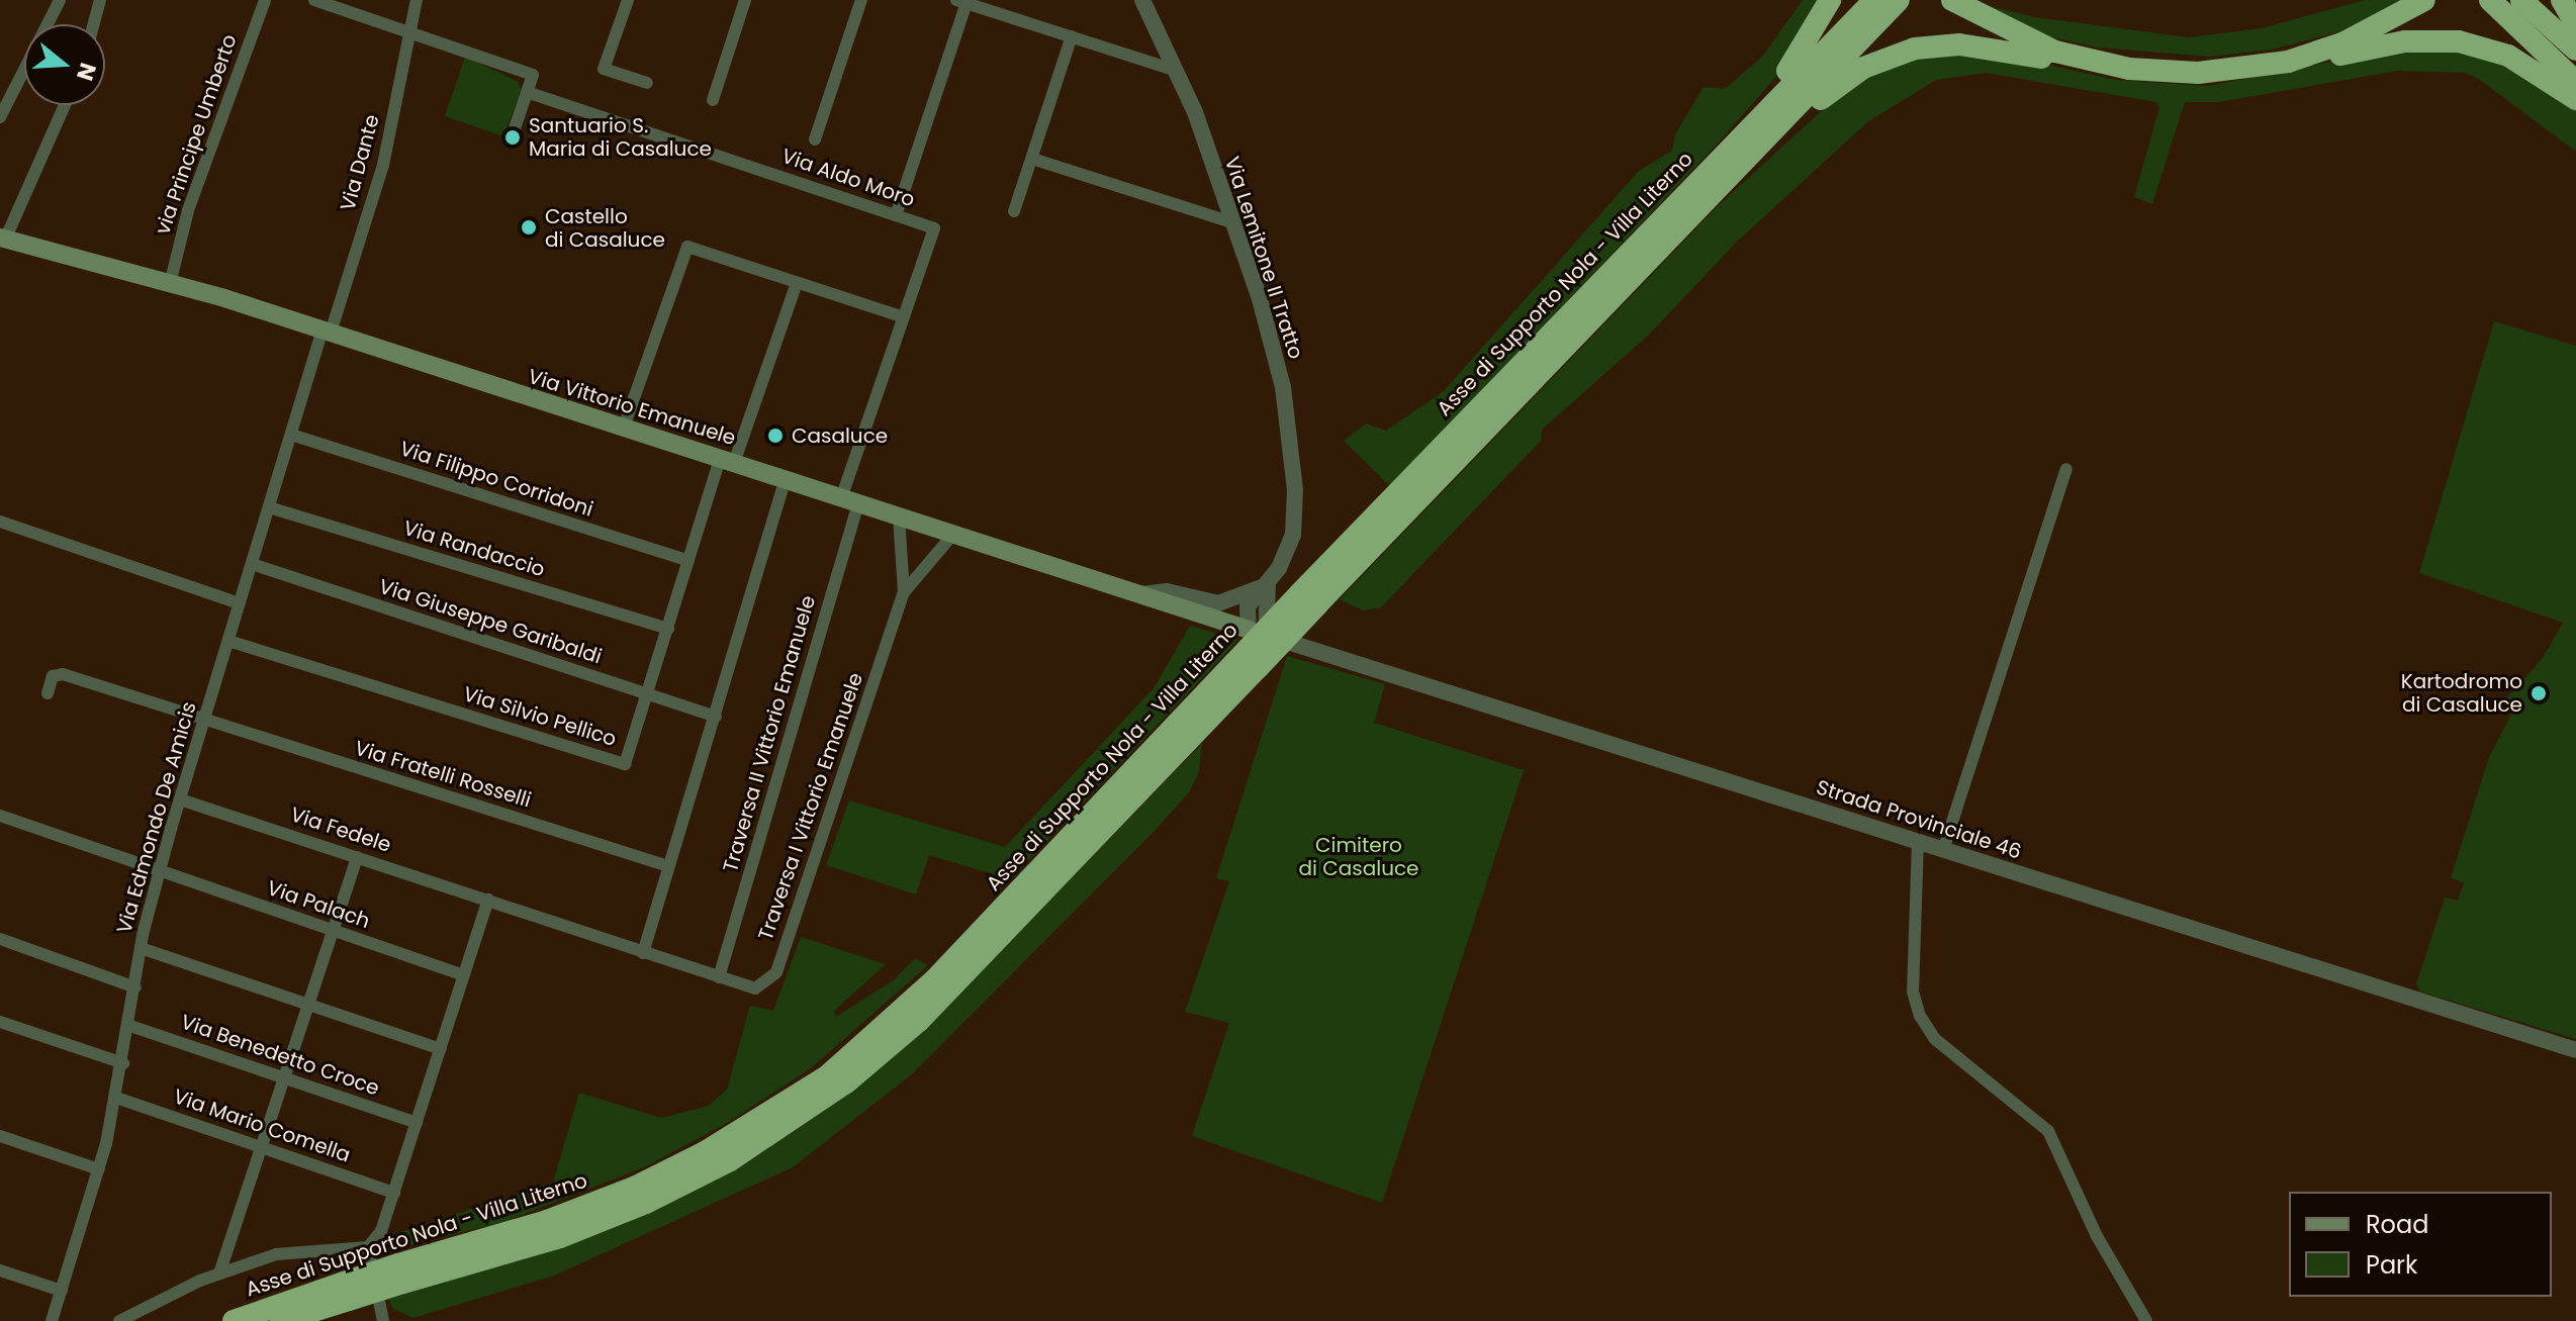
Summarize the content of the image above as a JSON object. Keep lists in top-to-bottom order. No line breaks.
{"streets":{"highway":["Asse di Supporto Nola - Villa Literno"],"main road":["Via Vittorio Emanuele"],"street":["via Principe Umberto","Via Dante","Via Aldo Moro","Via Lemitone II Tratto","Via Filippo Corridoni","Via Randaccio","Via Giuseppe Garibaldi","Via Silvio Pellico","Traversa II Vittorio Emanuele","Via Fratelli Rosselli","Traversa I Vittorio Emanuele","Via Edmondo De Amicis","Strada Provinciale 46","Via Fedele","Via Palach","Via Benedetto Croce","Via Mario Comella"]},"crossings":[["via Principe Umberto","Via Vittorio Emanuele"],["Via Dante","Via Vittorio Emanuele"],["Via Dante","Via Edmondo De Amicis"],["Via Aldo Moro","Via Vittorio Emanuele"],["Via Aldo Moro","Traversa II Vittorio Emanuele"],["Via Lemitone II Tratto","Via Vittorio Emanuele"],["Via Lemitone II Tratto","Strada Provinciale 46"],["Via Vittorio Emanuele","Via Silvio Pellico"],["Via Vittorio Emanuele","Traversa II Vittorio Emanuele"],["Via Vittorio Emanuele","Traversa I Vittorio Emanuele"],["Via Vittorio Emanuele","Via Edmondo De Amicis"],["Via Vittorio Emanuele","Strada Provinciale 46"],["Via Filippo Corridoni","Via Silvio Pellico"],["Via Filippo Corridoni","Via Edmondo De Amicis"],["Via Randaccio","Via Silvio Pellico"],["Via Randaccio","Via Edmondo De Amicis"],["Via Giuseppe Garibaldi","Via Silvio Pellico"],["Via Giuseppe Garibaldi","Via Edmondo De Amicis"],["Via Silvio Pellico","Via Edmondo De Amicis"],["Traversa II Vittorio Emanuele","Traversa I Vittorio Emanuele"],["Traversa II Vittorio Emanuele","Via Fedele"],["Via Fratelli Rosselli","Via Edmondo De Amicis"],["Traversa I Vittorio Emanuele","Via Fedele"],["Via Edmondo De Amicis","Via Fedele"],["Via Edmondo De Amicis","Via Palach"],["Via Edmondo De Amicis","Via Benedetto Croce"],["Via Edmondo De Amicis","Via Mario Comella"]],"parks":["Cimitero di Casaluce"],"places":["Santuario S. Maria di Casaluce","Castello di Casaluce","Casaluce","Kartodromo di Casaluce"],"legend":["Road","Park"],"north":"right"}
